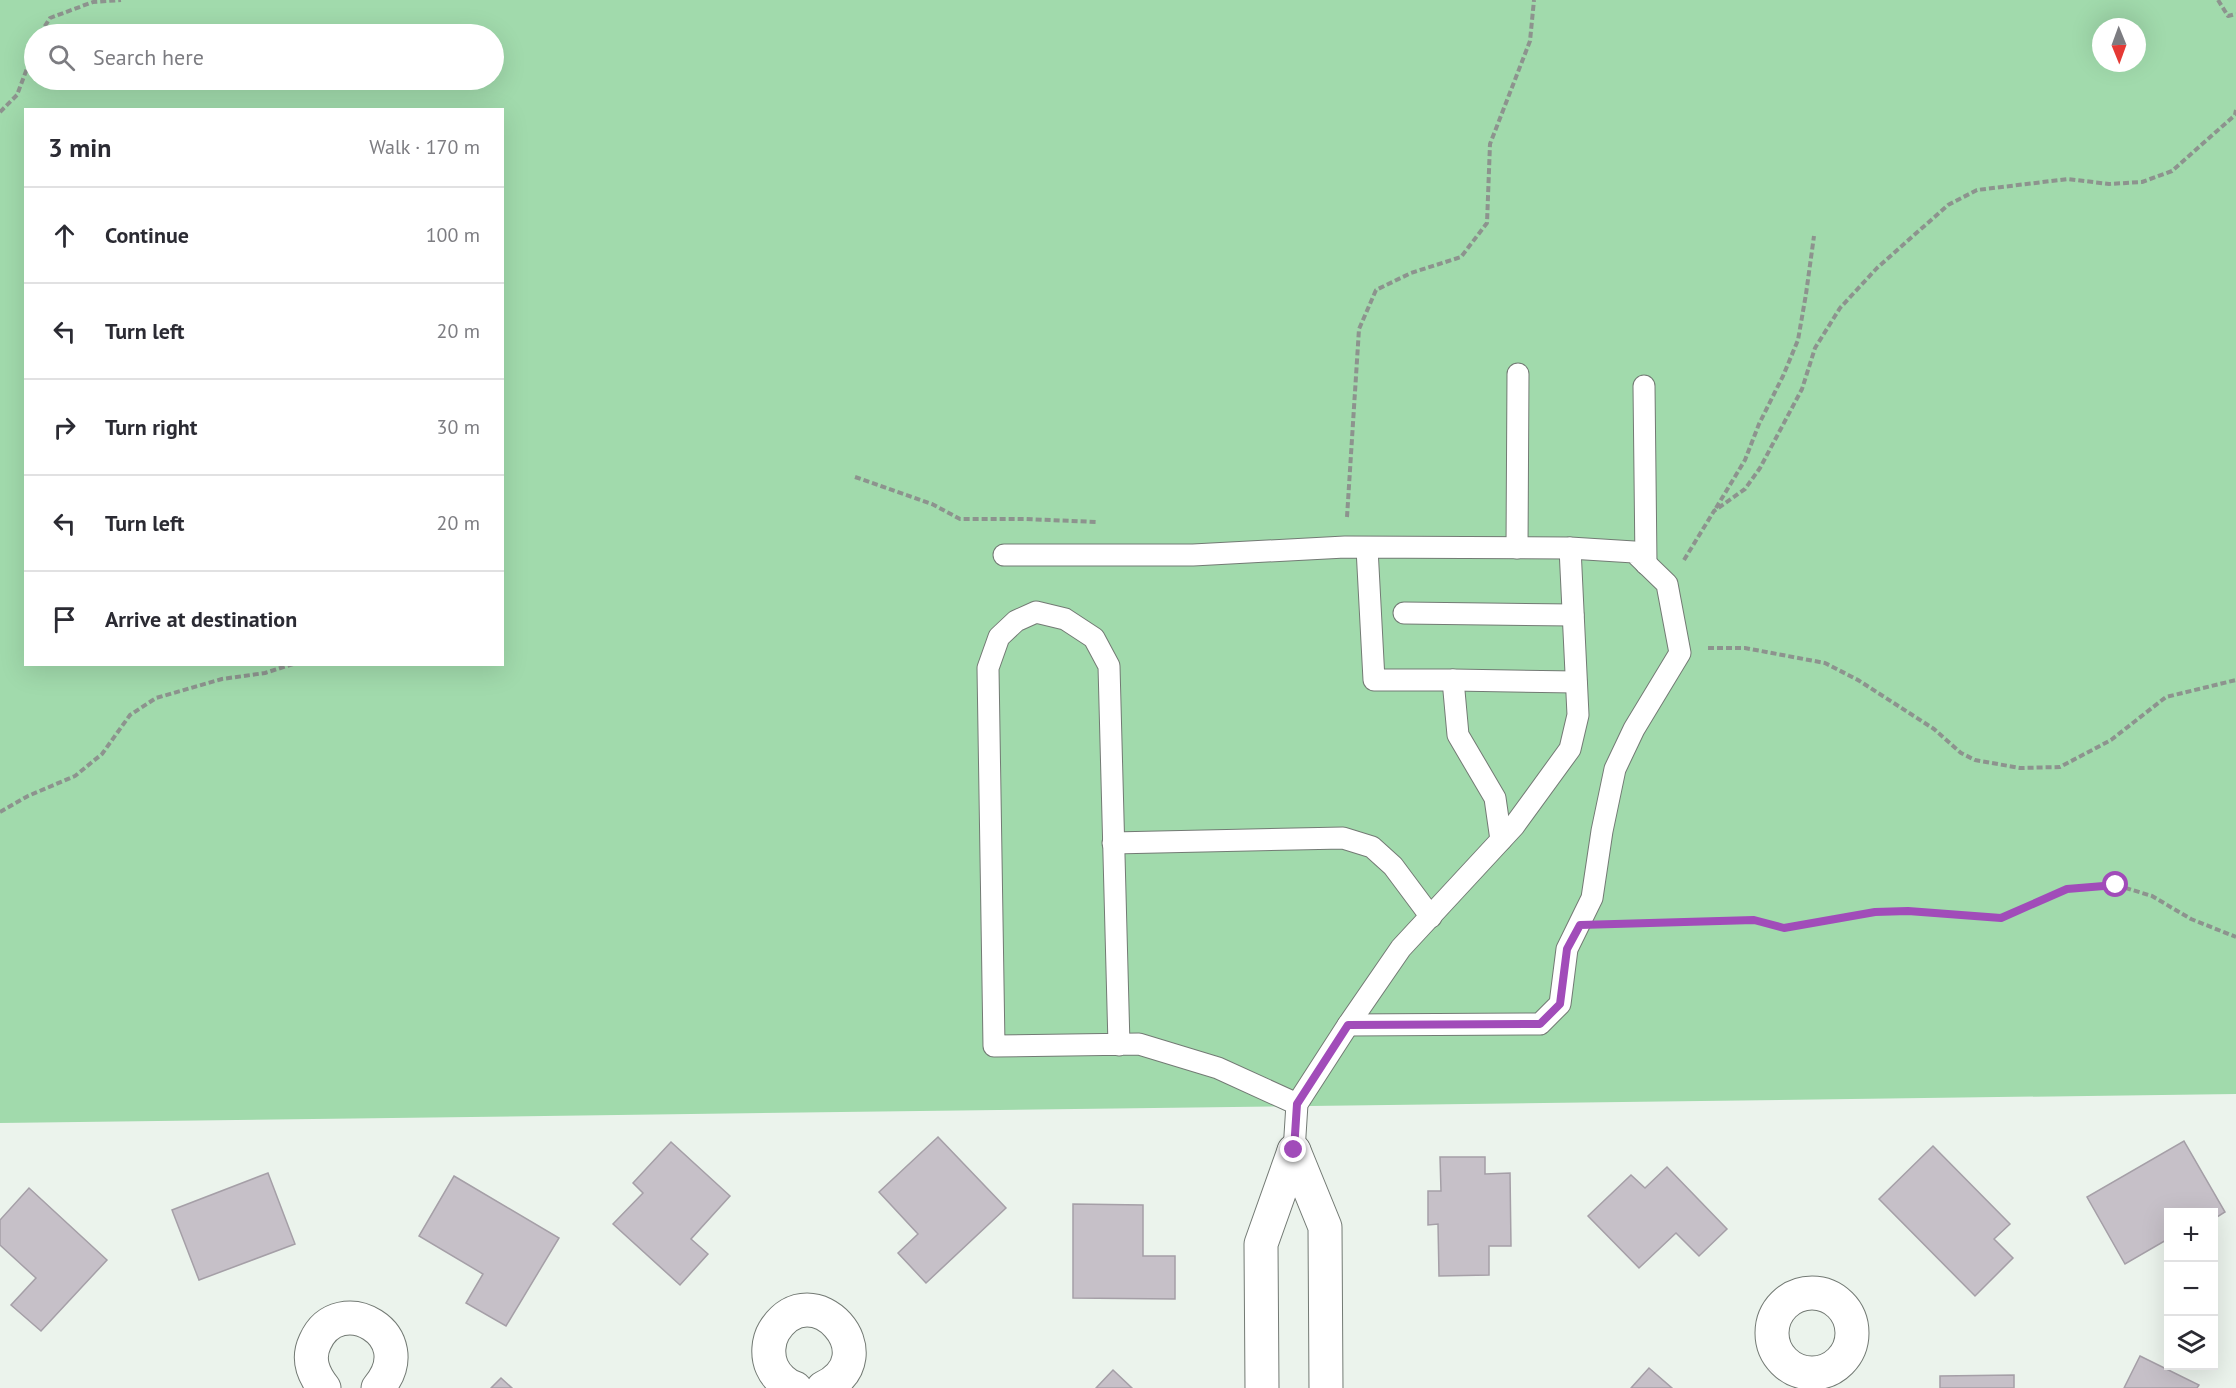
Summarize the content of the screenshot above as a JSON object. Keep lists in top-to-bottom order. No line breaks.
{"north":"bottom","page":{"search":"Search here","heading":["3 min","Walk · 170 m"],"list":[["Continue","100 m"],["Turn left","20 m"],["Turn right","30 m"],["Turn left","20 m"],"Arrive at destination"],"map_buttons":["+","−"]}}
